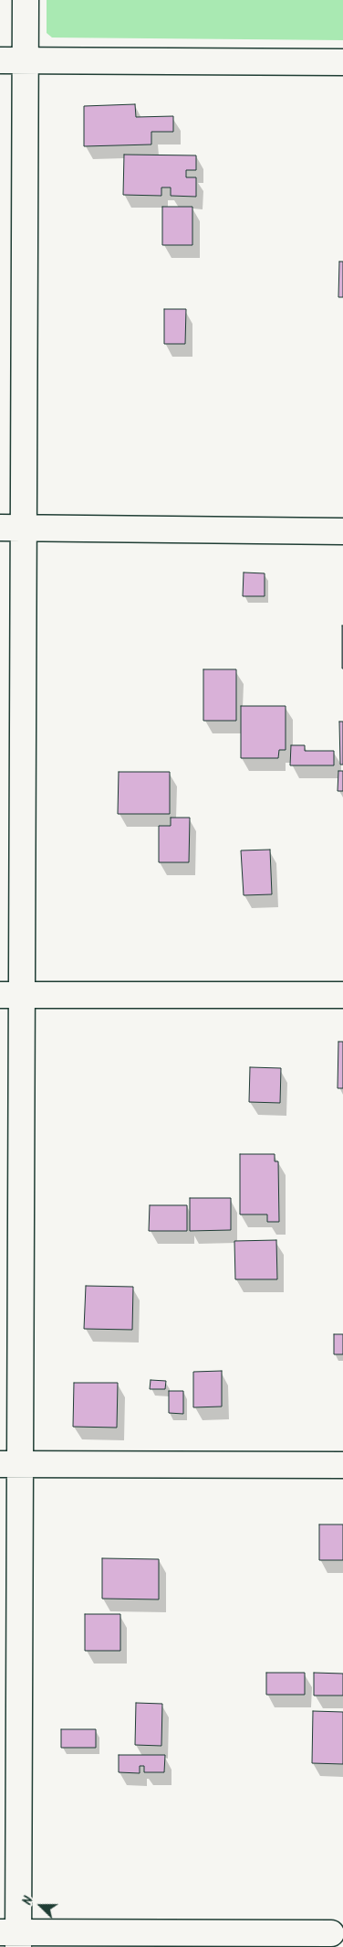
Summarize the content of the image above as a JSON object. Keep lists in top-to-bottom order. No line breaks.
{"north":"left"}
